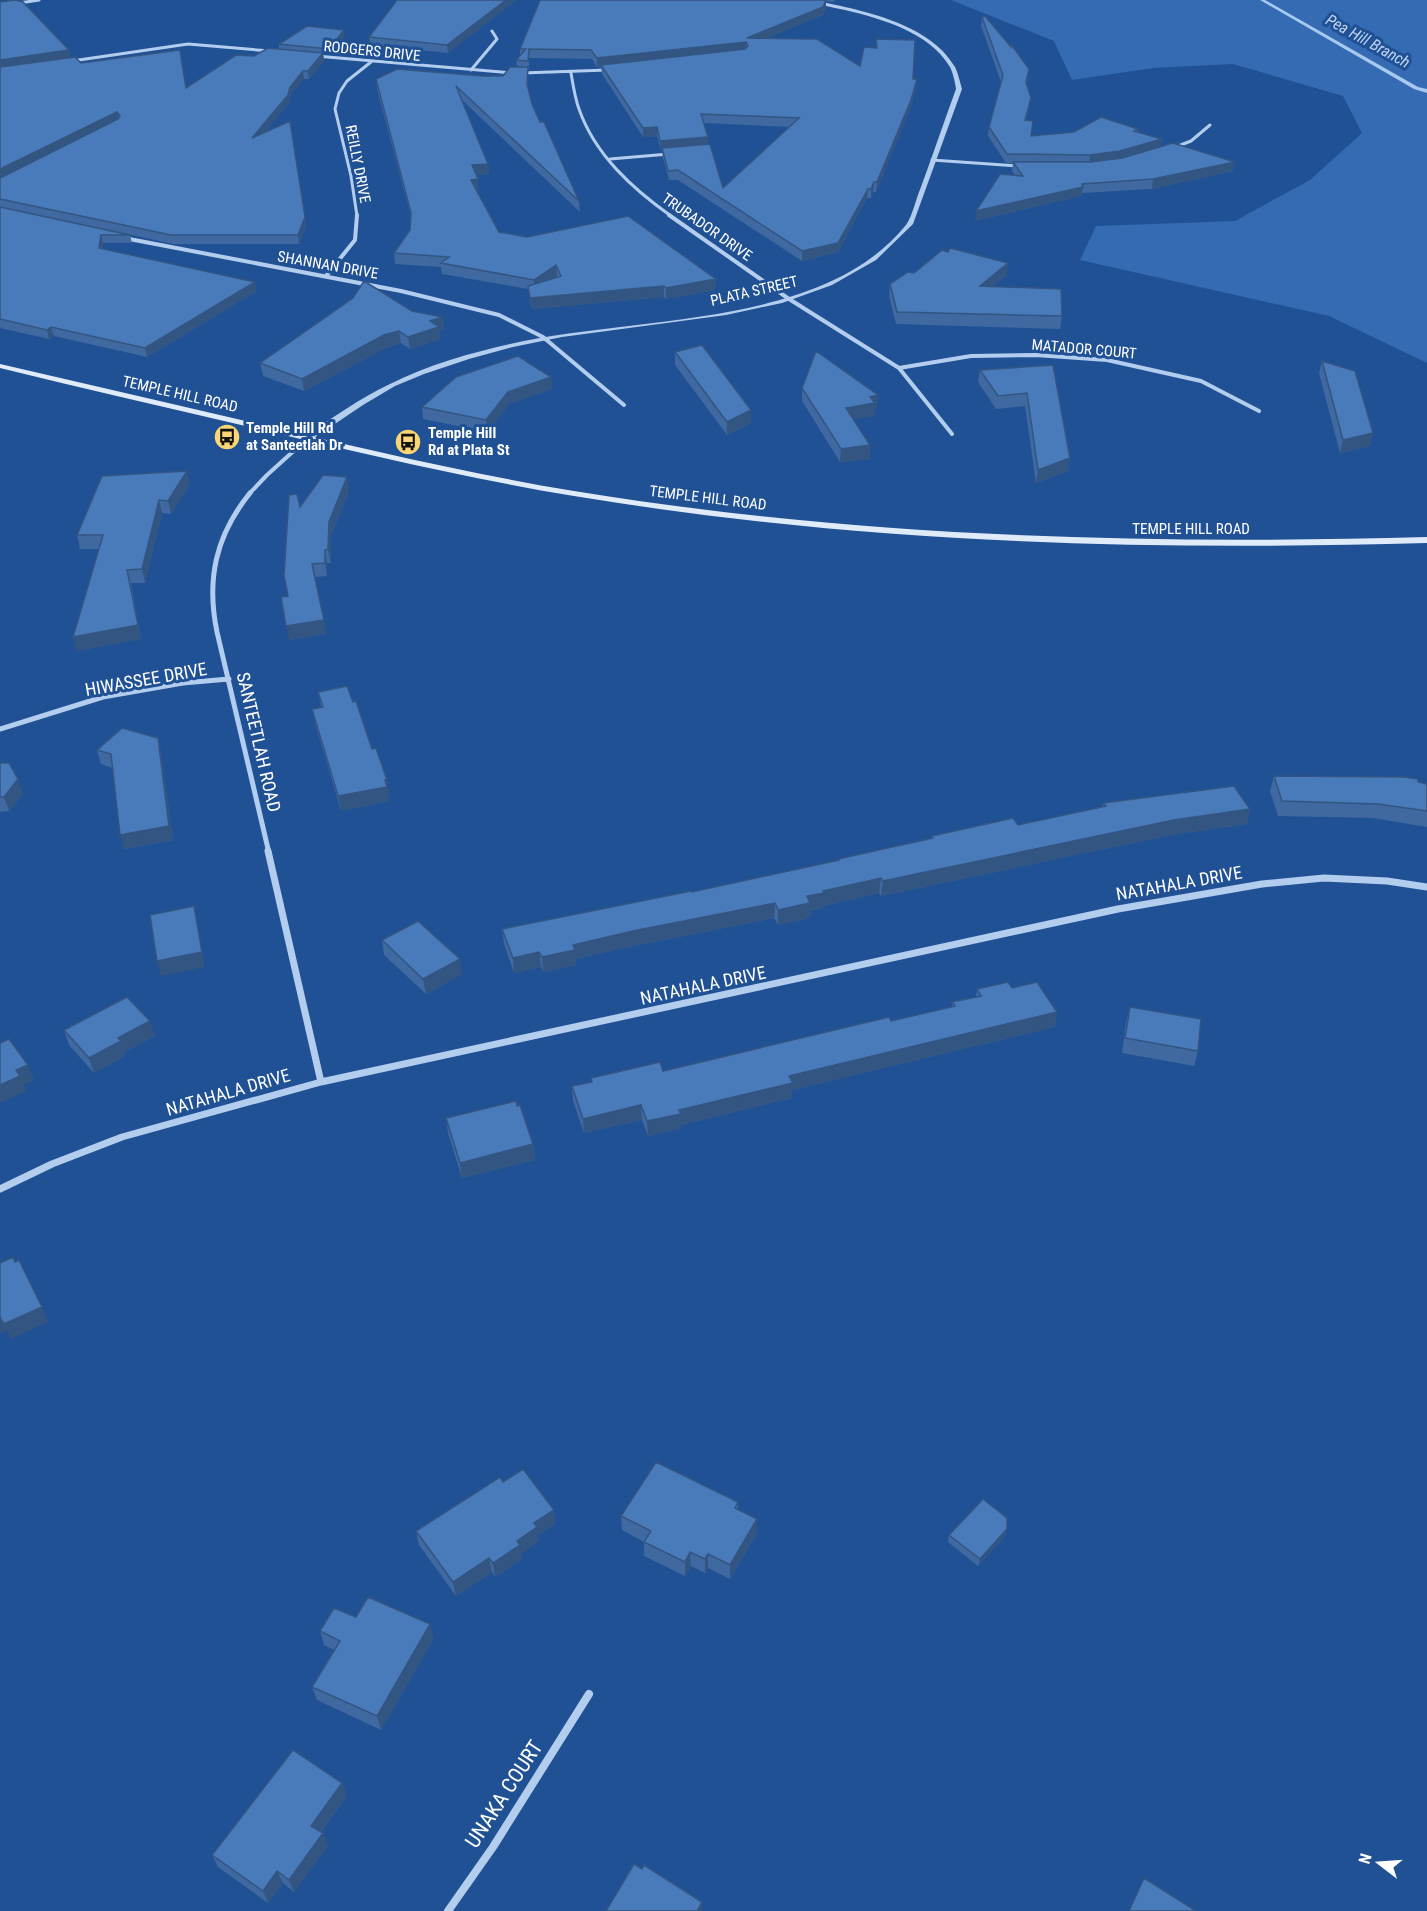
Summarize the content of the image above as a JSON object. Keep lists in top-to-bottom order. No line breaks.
{"streets":{"main road":["TEMPLE HILL ROAD"],"street":["RODGERS DRIVE","REILLY DRIVE","TRUBADOR DRIVE","SHANNAN DRIVE","PLATA STREET","MATADOR COURT","HIWASSEE DRIVE","SANTEETLAH ROAD","NATAHALA DRIVE","UNAKA COURT"]},"crossings":[["RODGERS DRIVE","REILLY DRIVE"],["RODGERS DRIVE","TRUBADOR DRIVE"],["REILLY DRIVE","SHANNAN DRIVE"],["TRUBADOR DRIVE","PLATA STREET"],["TRUBADOR DRIVE","MATADOR COURT"],["SHANNAN DRIVE","PLATA STREET"],["PLATA STREET","TEMPLE HILL ROAD"],["PLATA STREET","SANTEETLAH ROAD"],["TEMPLE HILL ROAD","SANTEETLAH ROAD"],["HIWASSEE DRIVE","SANTEETLAH ROAD"],["SANTEETLAH ROAD","NATAHALA DRIVE"]],"water":["Pea Hill Branch"],"places":{"bus stop":["Temple Hill Rd at Santeetlah Dr","Temple Hill Rd at Plata St"]},"north":"left"}
